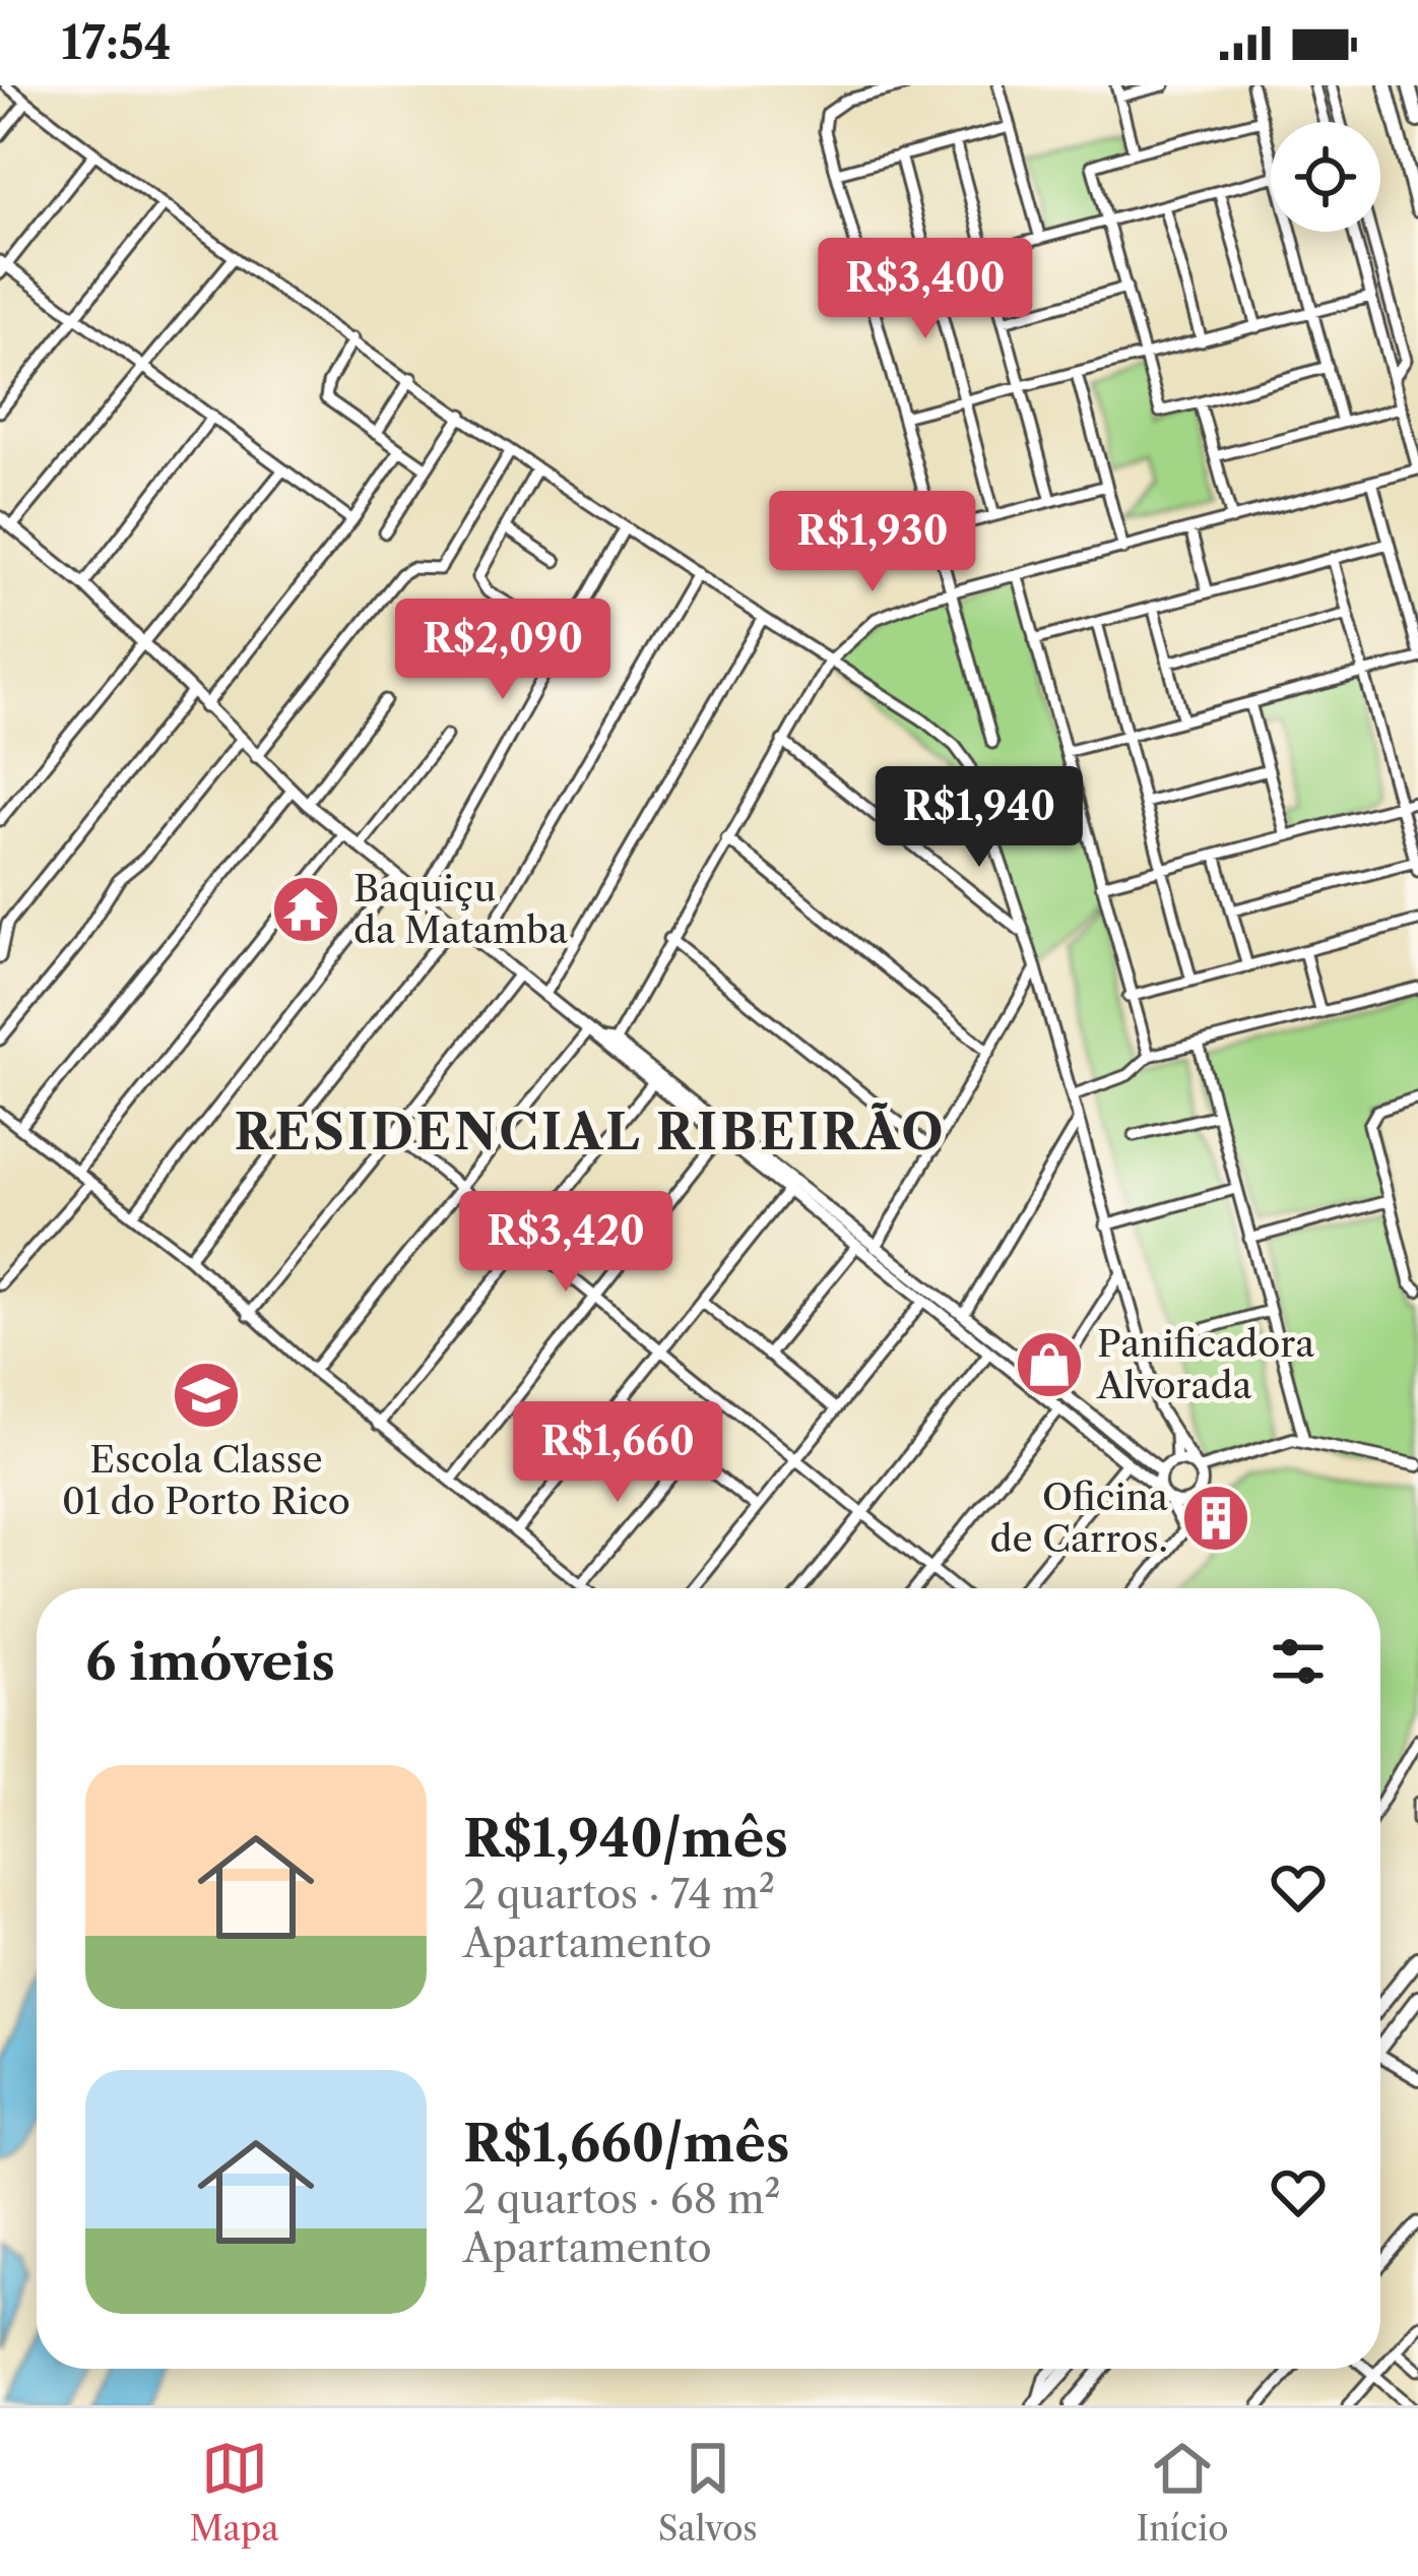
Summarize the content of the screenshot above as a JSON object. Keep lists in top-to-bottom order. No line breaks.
{"districts":["RESIDENCIAL RIBEIRÃO"],"places":{"temple":["Baquiçu da Matamba"],"shop":["Panificadora Alvorada"],"school or university":["Escola Classe 01 do Porto Rico"],"building":["Oficina de Carros."]},"page":{"status":"17:54","price":["R$3,400","R$1,930","R$2,090","R$1,940","R$3,420","R$1,660"],"heading":"6 imóveis","list":[{"name":"R$1,940/mês","note":"2 quartos · 74 m² · Apartamento"},{"name":"R$1,660/mês","note":"2 quartos · 68 m² · Apartamento"}],"tabs":["Mapa","Salvos","Início"]}}
